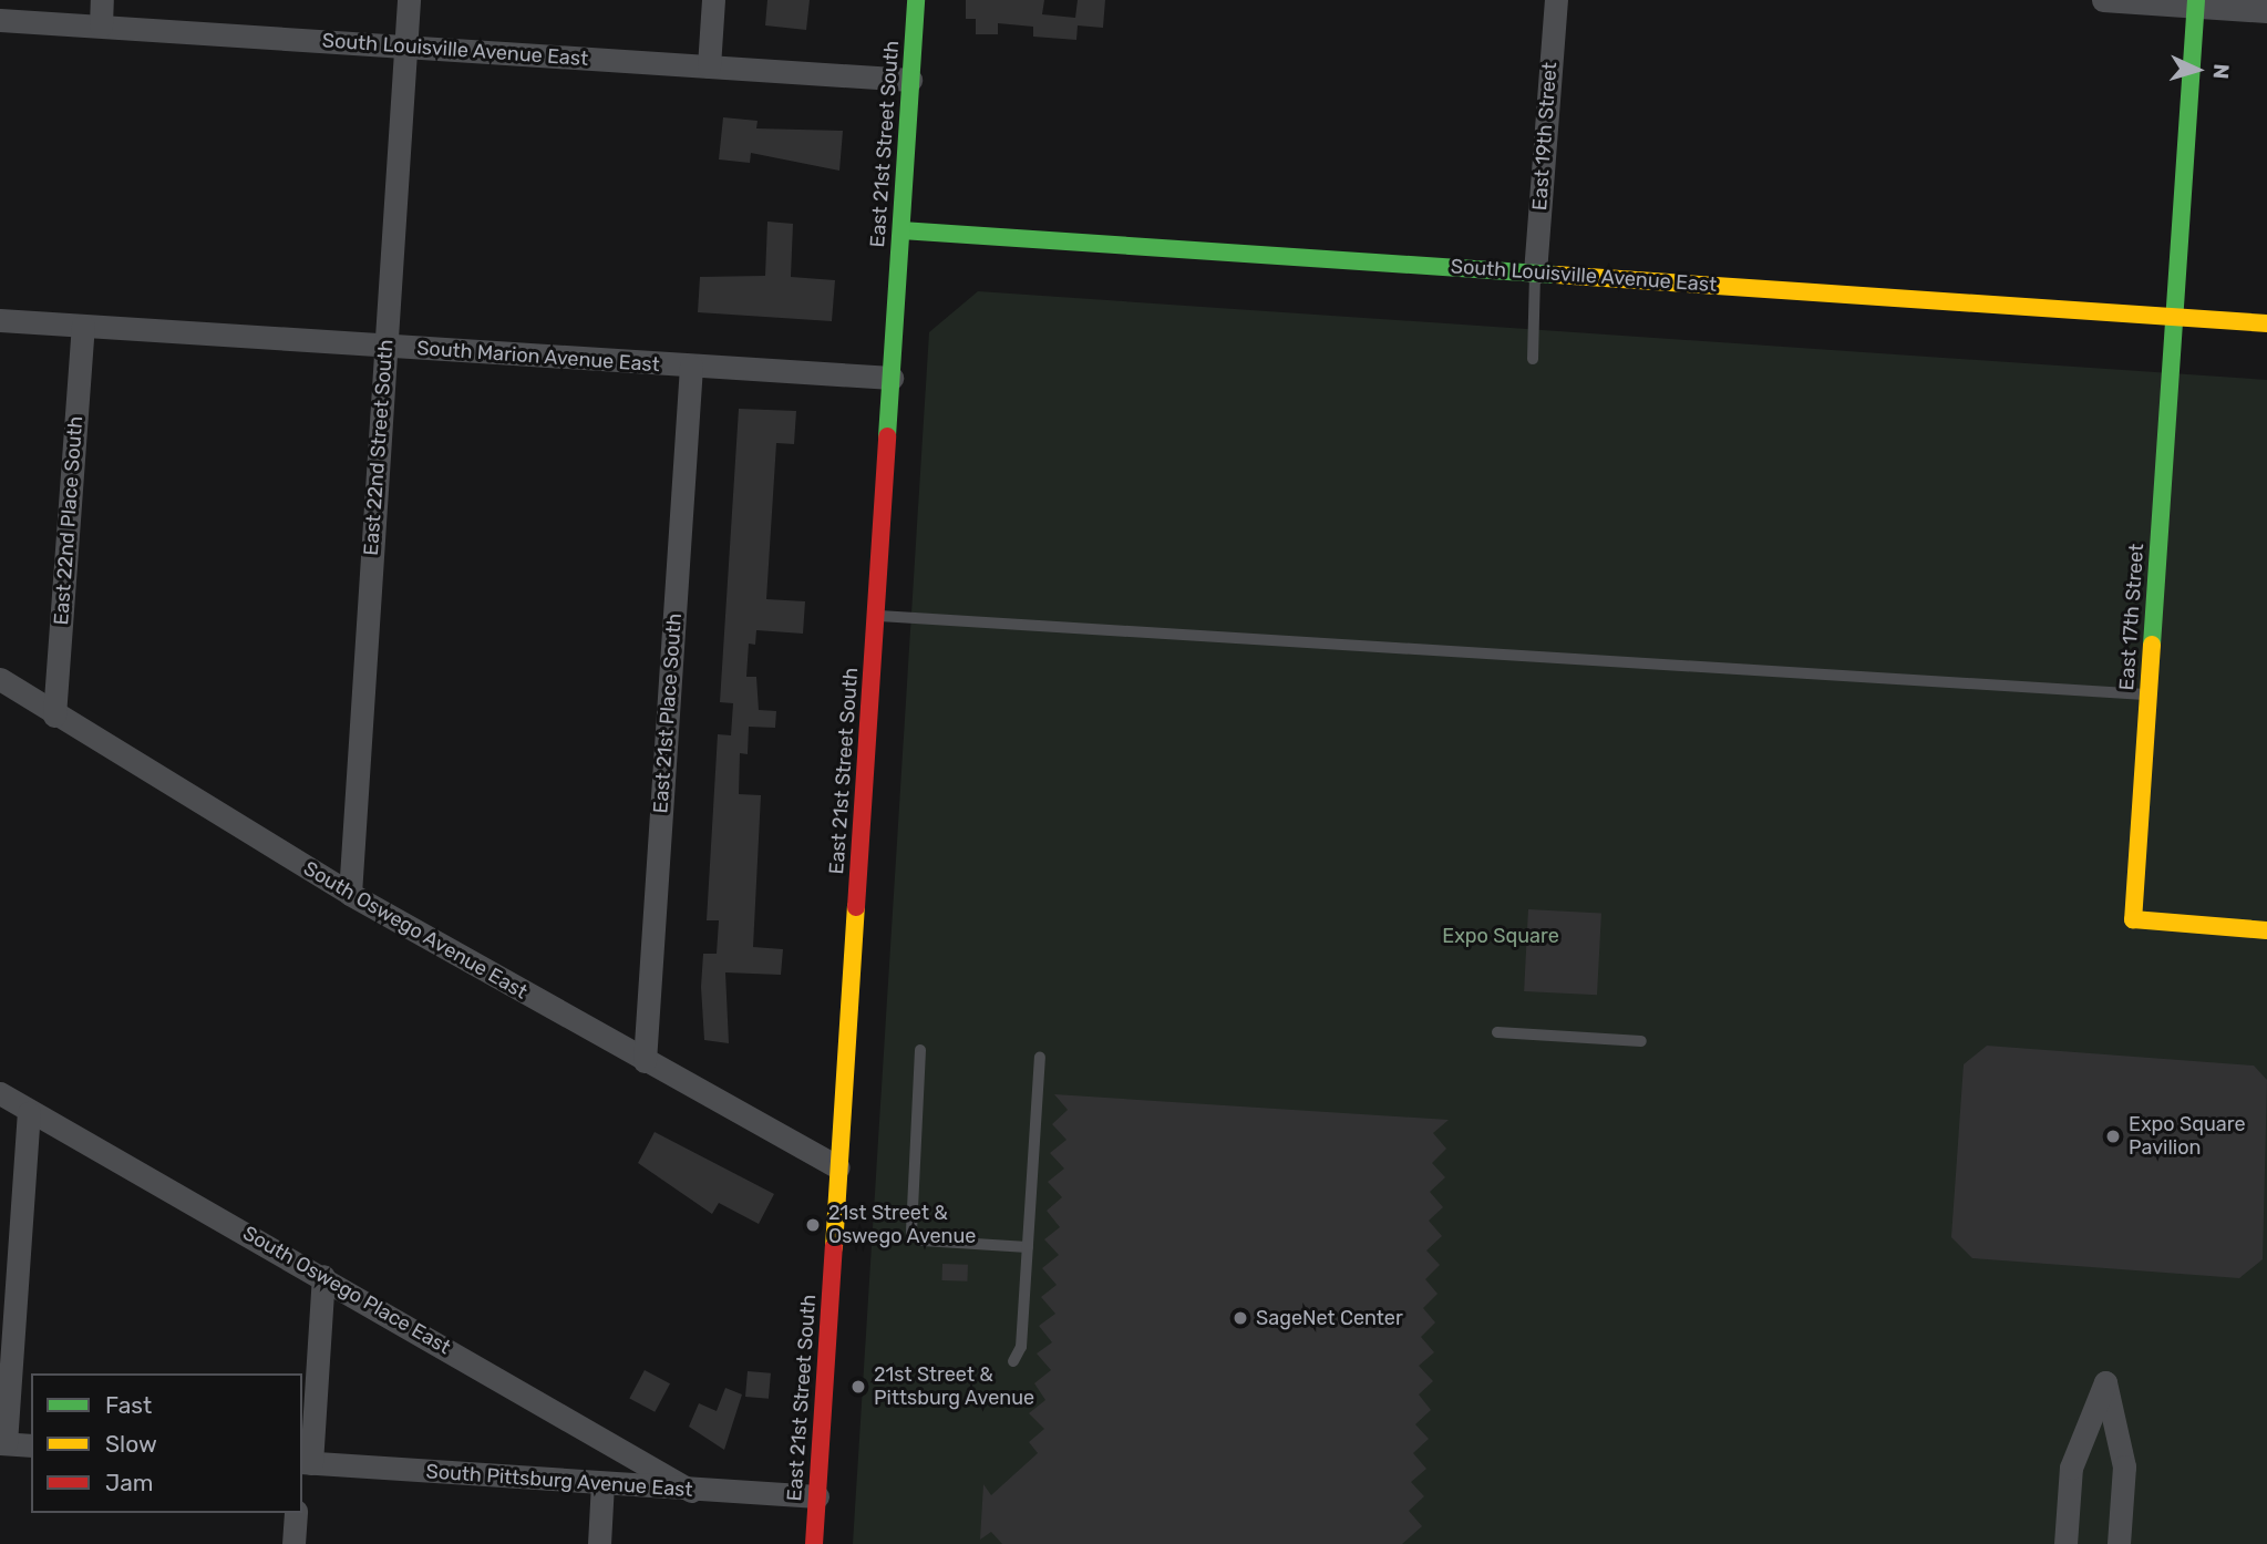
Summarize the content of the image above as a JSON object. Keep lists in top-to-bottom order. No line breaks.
{"streets":{"street":["South Louisville Avenue East","East 19th Street","East 21st Street South","South Marion Avenue East","East 22nd Street South","East 22nd Place South","East 17th Street","East 21st Place South","South Oswego Avenue East","South Oswego Place East","South Pittsburg Avenue East"]},"crossings":[["South Louisville Avenue East","East 19th Street"],["South Louisville Avenue East","East 21st Street South"],["South Louisville Avenue East","East 22nd Street South"],["South Louisville Avenue East","East 17th Street"],["East 21st Street South","South Marion Avenue East"],["East 21st Street South","South Oswego Avenue East"],["East 21st Street South","South Pittsburg Avenue East"],["South Marion Avenue East","East 22nd Street South"],["South Marion Avenue East","East 22nd Place South"],["South Marion Avenue East","East 21st Place South"],["East 22nd Street South","South Oswego Avenue East"],["East 22nd Place South","South Oswego Avenue East"],["East 21st Place South","South Oswego Avenue East"],["South Oswego Place East","South Pittsburg Avenue East"]],"parks":["Expo Square"],"places":["Expo Square Pavilion","21st Street & Oswego Avenue","SageNet Center","21st Street & Pittsburg Avenue"],"legend":["Fast","Slow","Jam"],"north":"right"}
